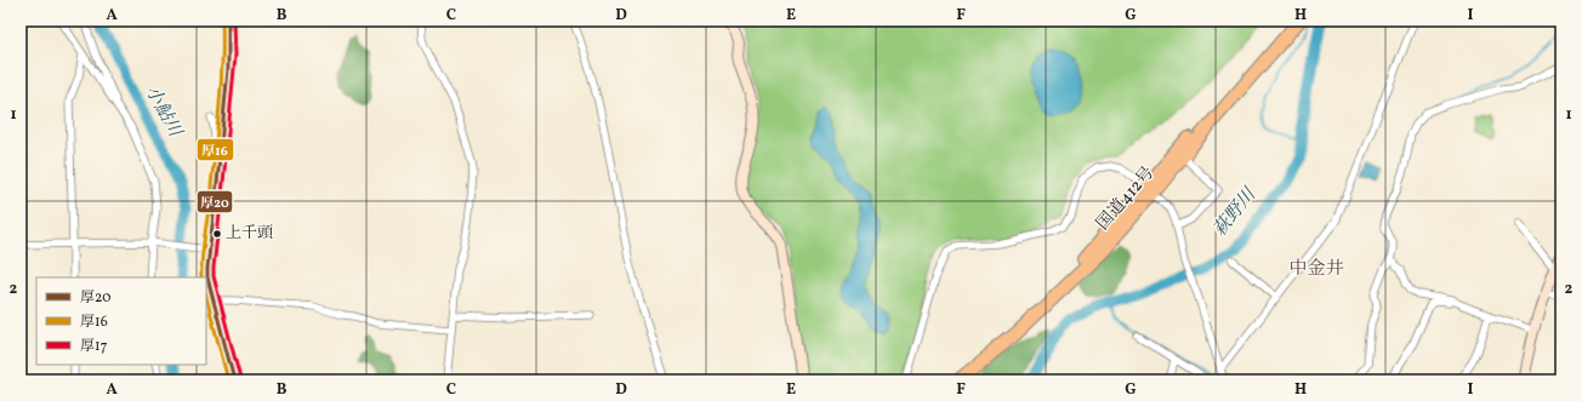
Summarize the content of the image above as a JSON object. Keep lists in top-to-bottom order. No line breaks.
{"streets":{"highway":["国道412号"]},"districts":["中金井"],"water":["小鮎川","萩野川"],"places":["上千頭"],"lines":["transit line 厚20","transit line 厚16","transit line 厚17"],"legend":["厚20","厚16","厚17"],"grid":{"columns":["A","B","C","D","E","F","G","H","I"],"rows":["1","2"]}}
